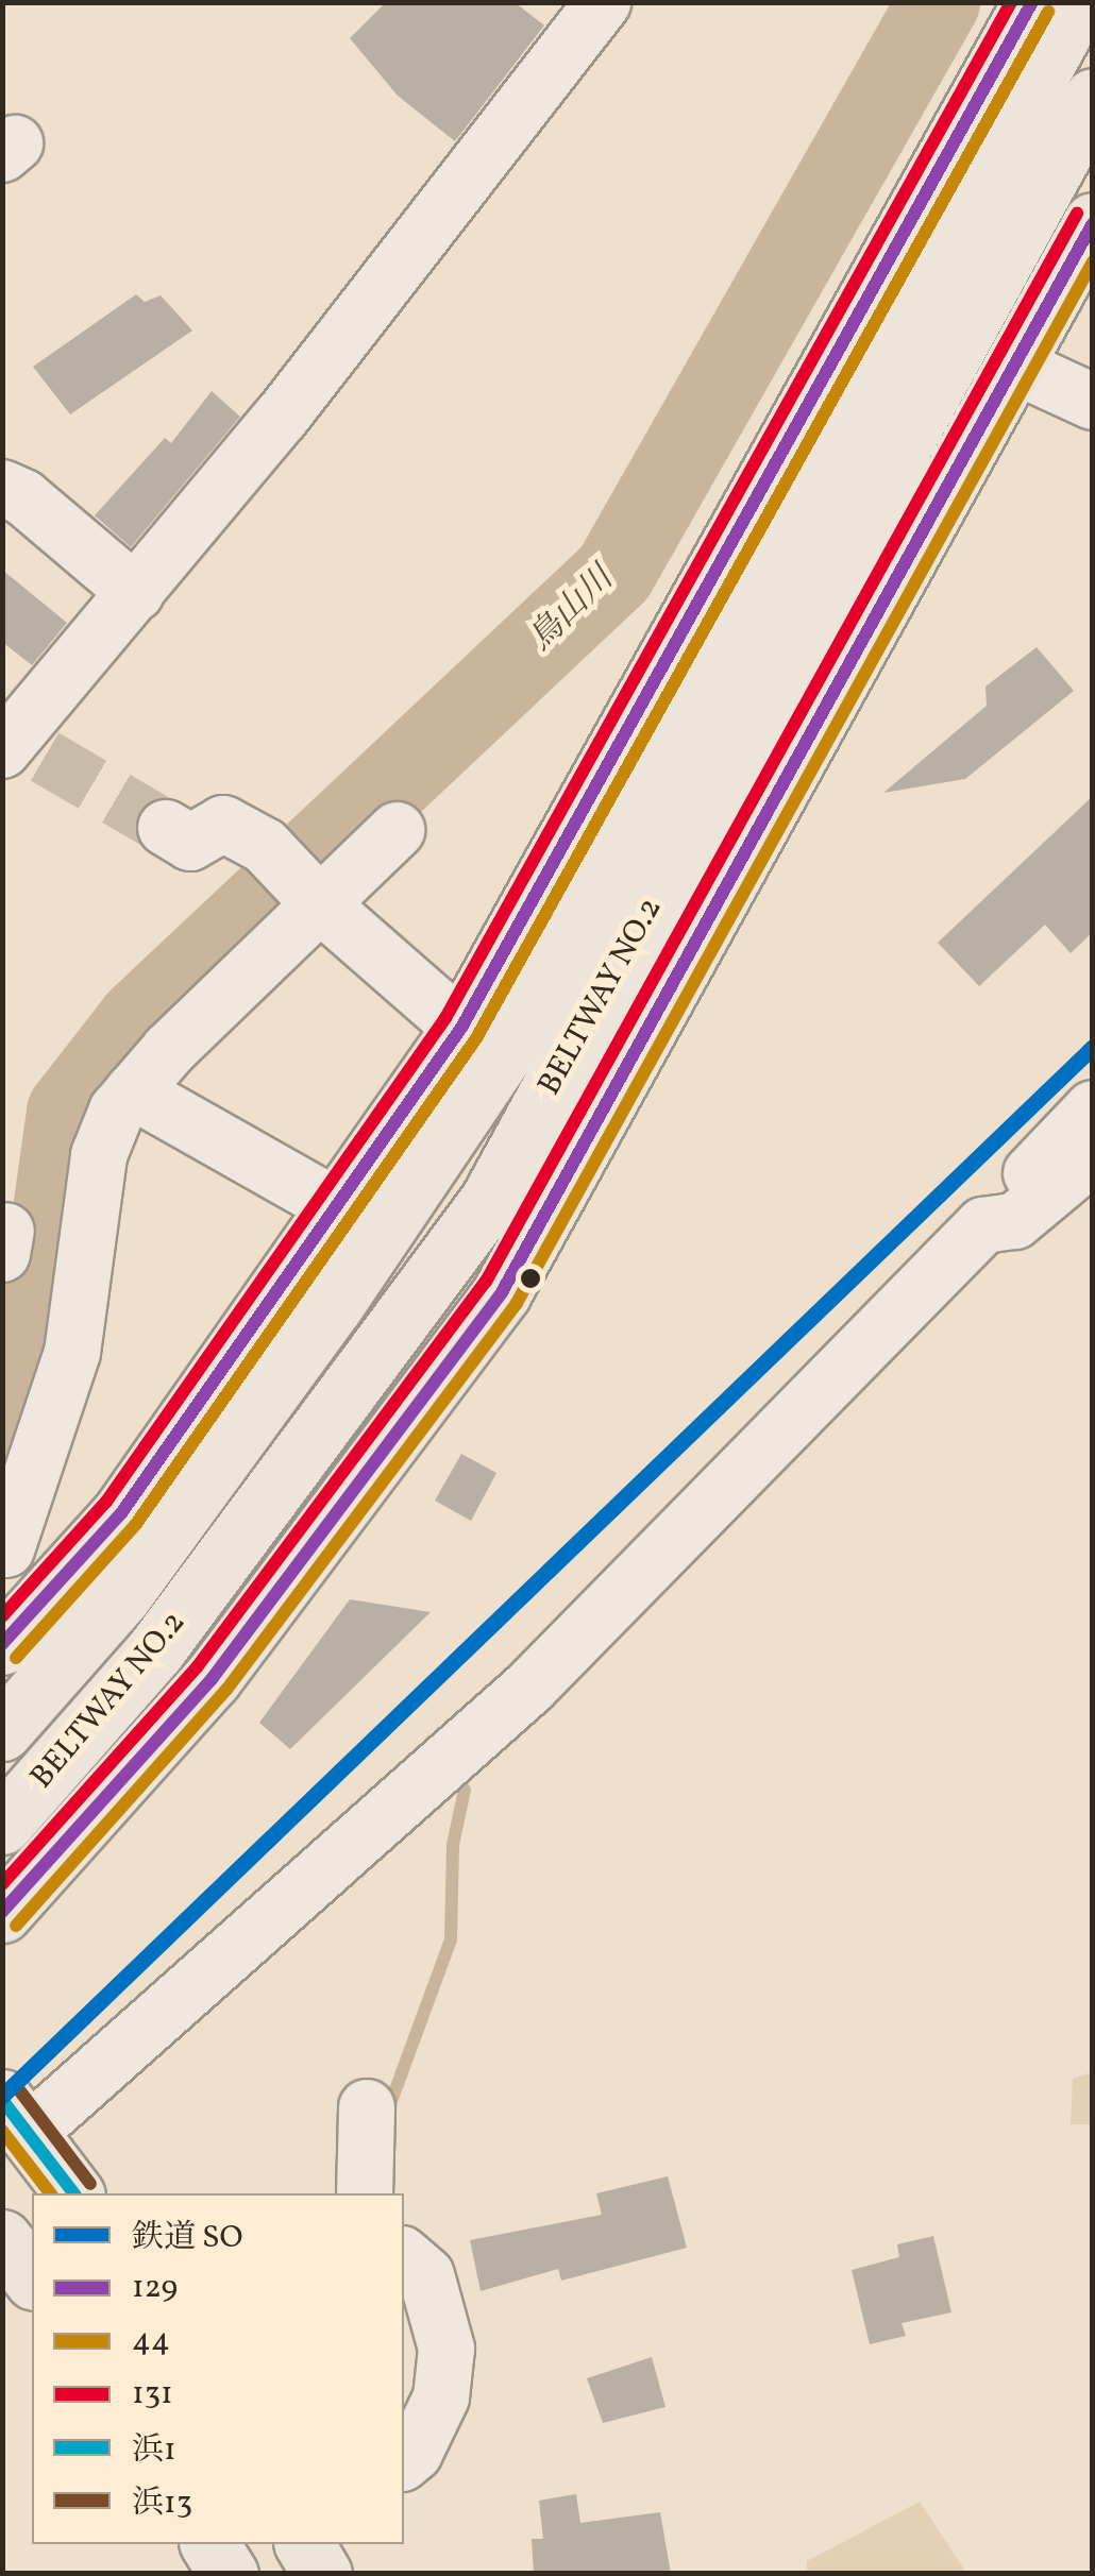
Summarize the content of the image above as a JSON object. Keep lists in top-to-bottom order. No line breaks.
{"streets":{"main road":["BELTWAY NO.2"]},"water":["鳥山川"],"lines":["transit line 129","transit line 131","transit line 44","rail line SO","transit line 浜13","transit line 浜1"],"legend":["鉄道 SO","129","44","131","浜1","浜13"]}
